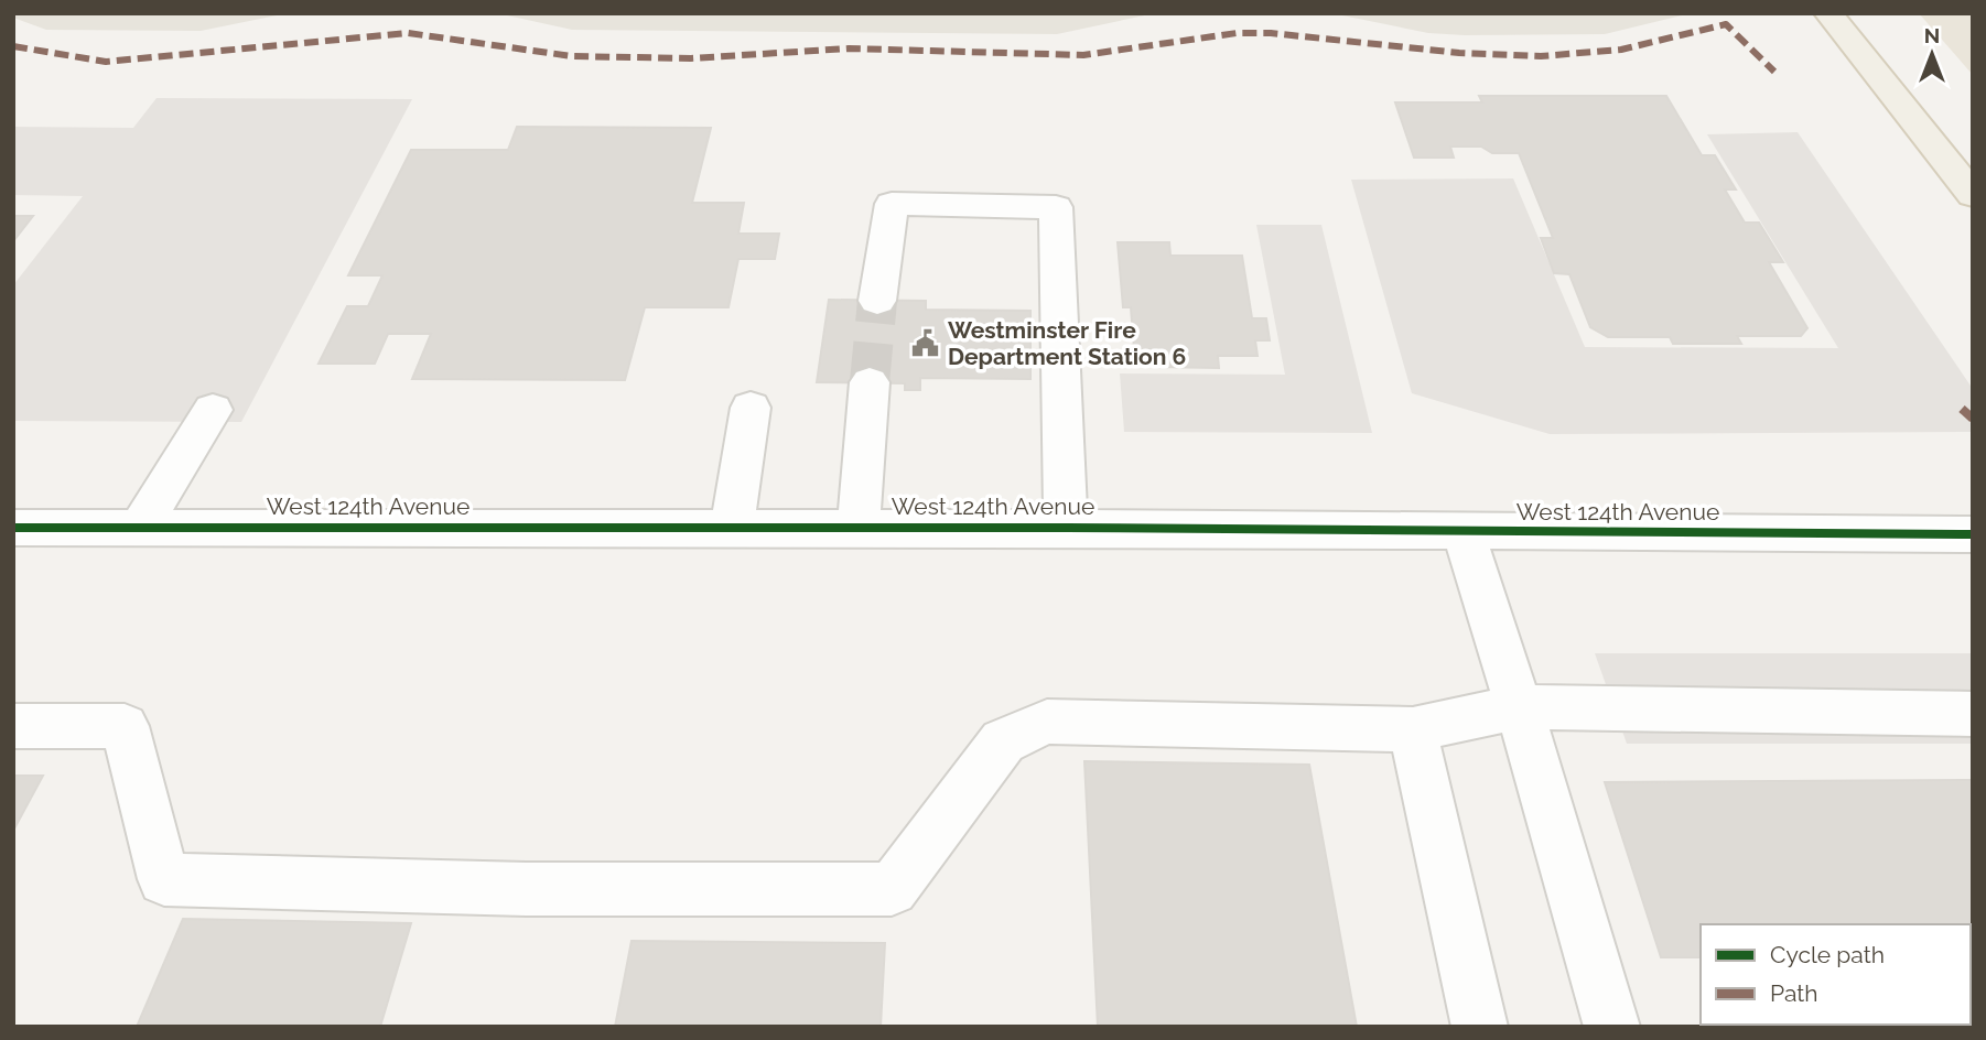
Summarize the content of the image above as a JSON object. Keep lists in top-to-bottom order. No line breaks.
{"streets":{"street":["West 124th Avenue"]},"places":{"public building":["Westminster Fire Department Station 6"]},"legend":["Cycle path","Path"],"north":"top"}
